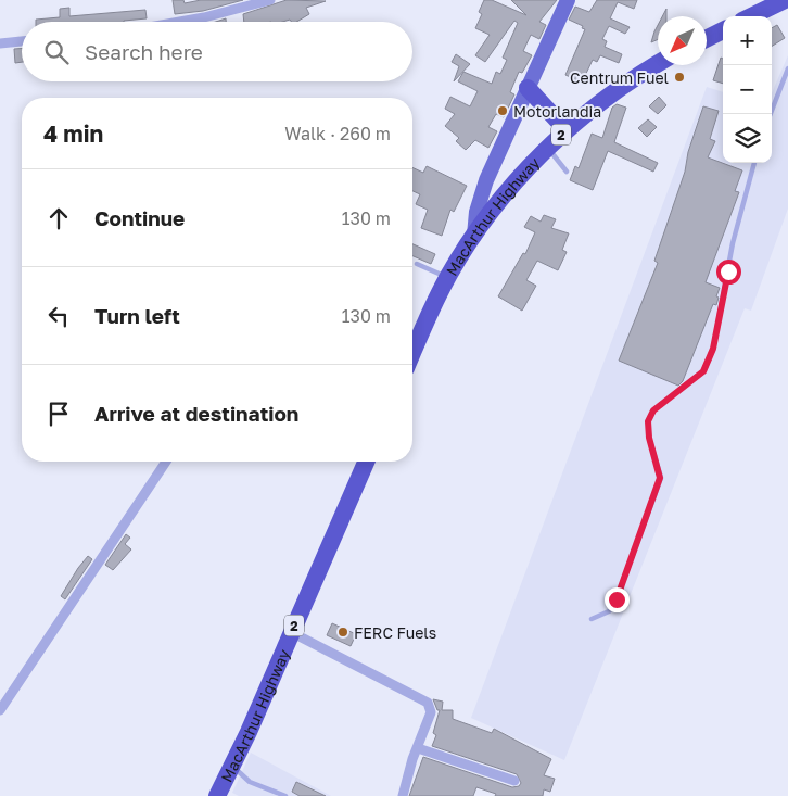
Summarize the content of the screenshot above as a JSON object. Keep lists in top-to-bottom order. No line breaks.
{"streets":{"highway":["2","MacArthur Highway"]},"places":["Centrum Fuel","Motorlandia","FERC Fuels"],"north":"bottom left","page":{"map_buttons":["+","−"],"search":"Search here","heading":["4 min","Walk · 260 m"],"list":[["Continue","130 m"],["Turn left","130 m"],"Arrive at destination"]}}
